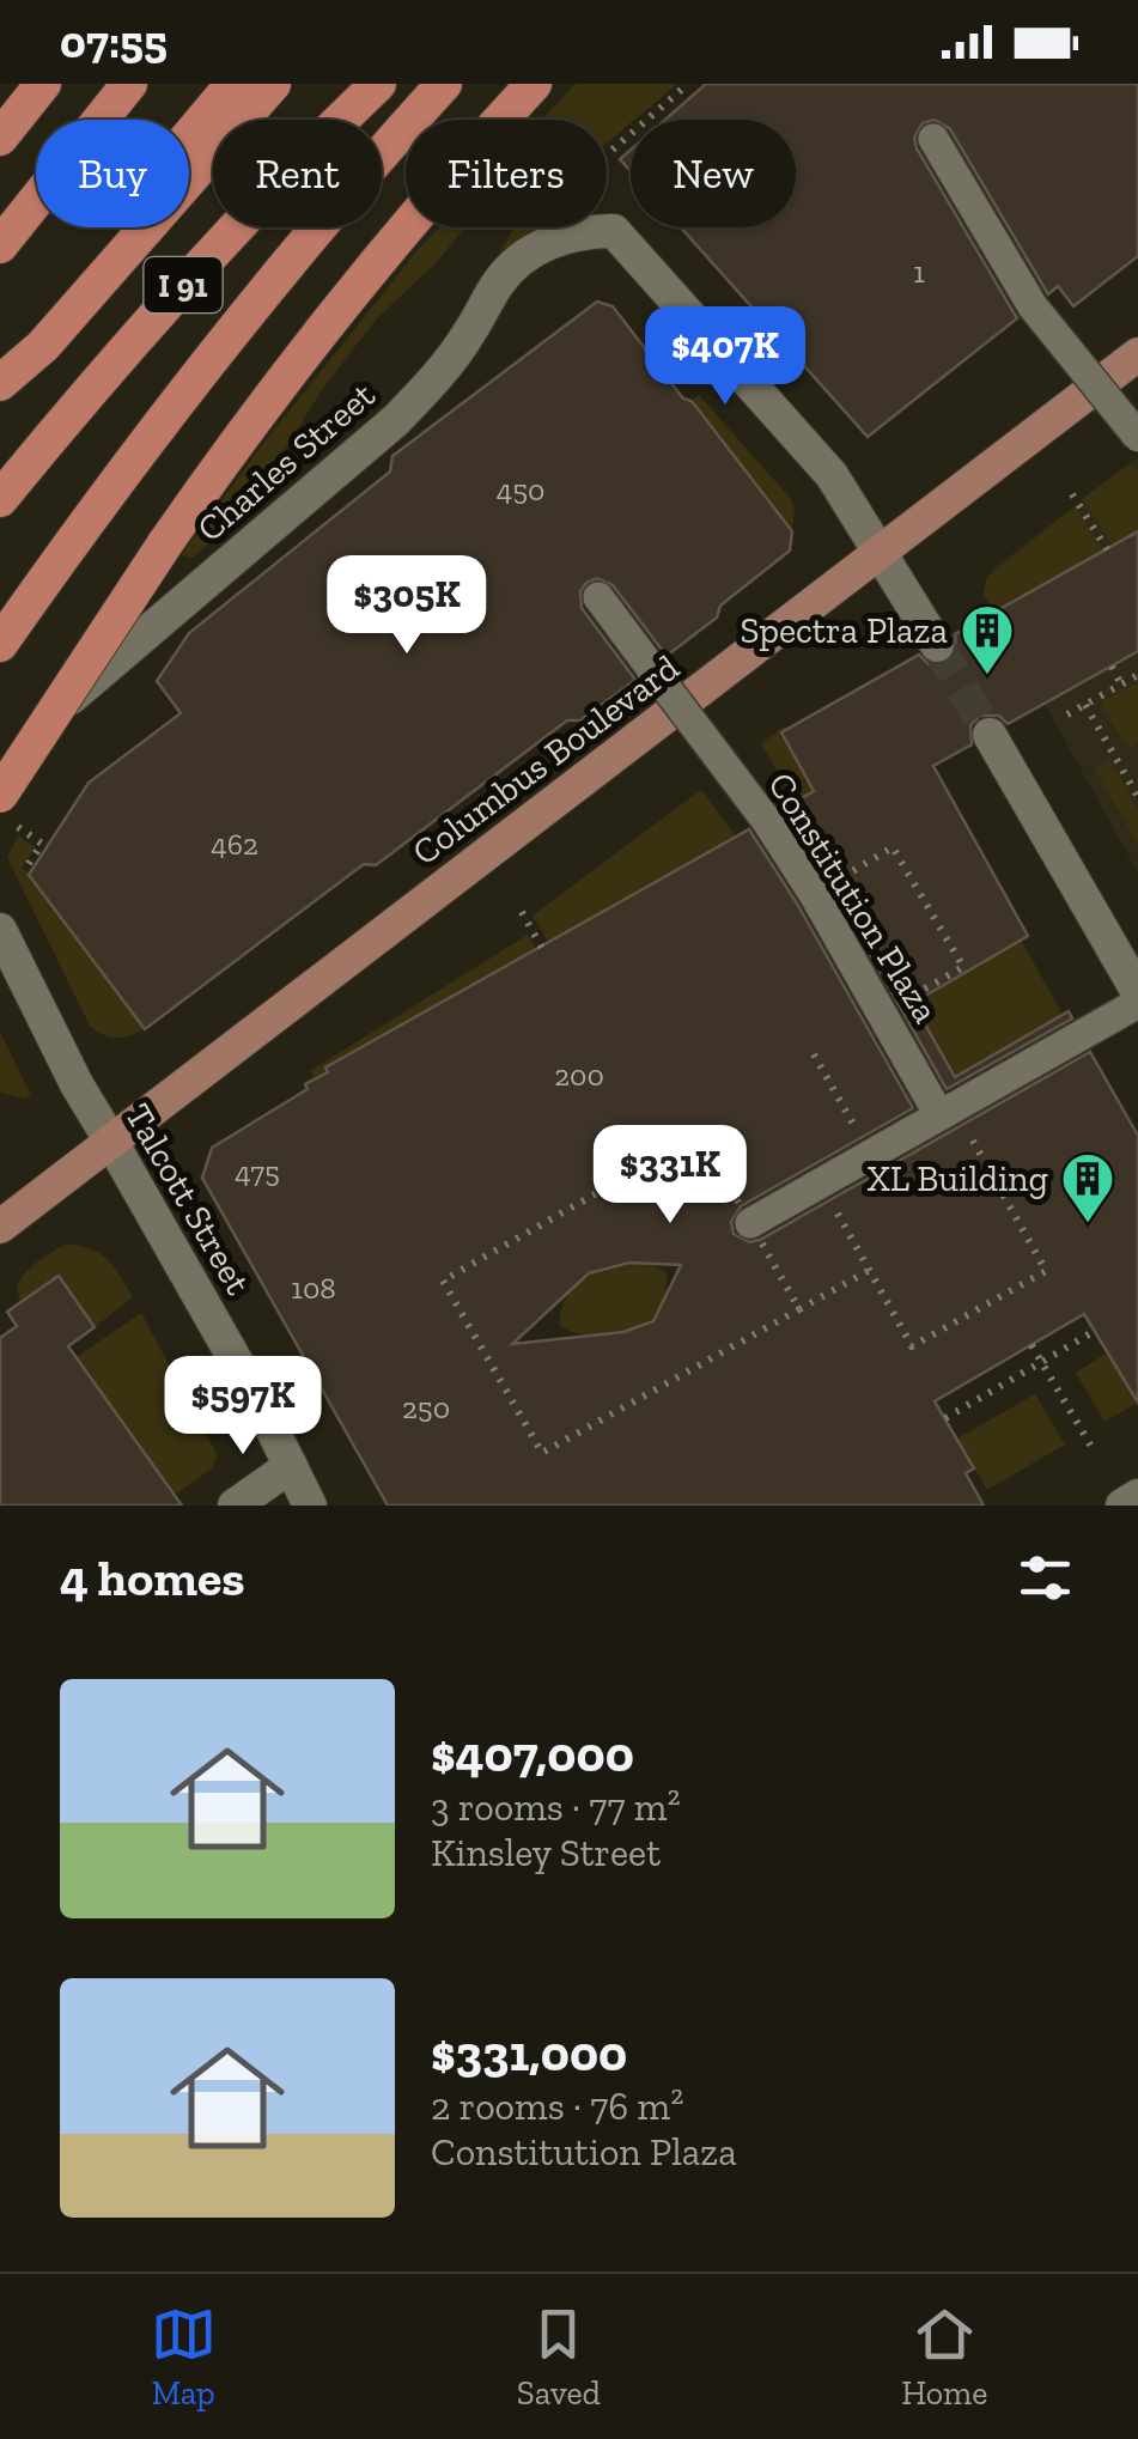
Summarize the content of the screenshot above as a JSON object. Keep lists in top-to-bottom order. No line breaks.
{"streets":{"highway":["I 91"],"main road":["Columbus Boulevard"],"street":["Charles Street","Constitution Plaza","Talcott Street"]},"crossings":[["Charles Street","Columbus Boulevard"],["Columbus Boulevard","Talcott Street"]],"places":{"building":["Spectra Plaza","XL Building"]},"house_numbers":["1","450","462","200","475","108","250"],"page":{"status":"07:55","chip":["Buy","Rent","Filters","New"],"price":["$407K","$305K","$331K","$597K"],"heading":"4 homes","list":[{"name":"$407,000","note":"3 rooms · 77 m² · Kinsley Street"},{"name":"$331,000","note":"2 rooms · 76 m² · Constitution Plaza"}],"tabs":["Map","Saved","Home"]}}
